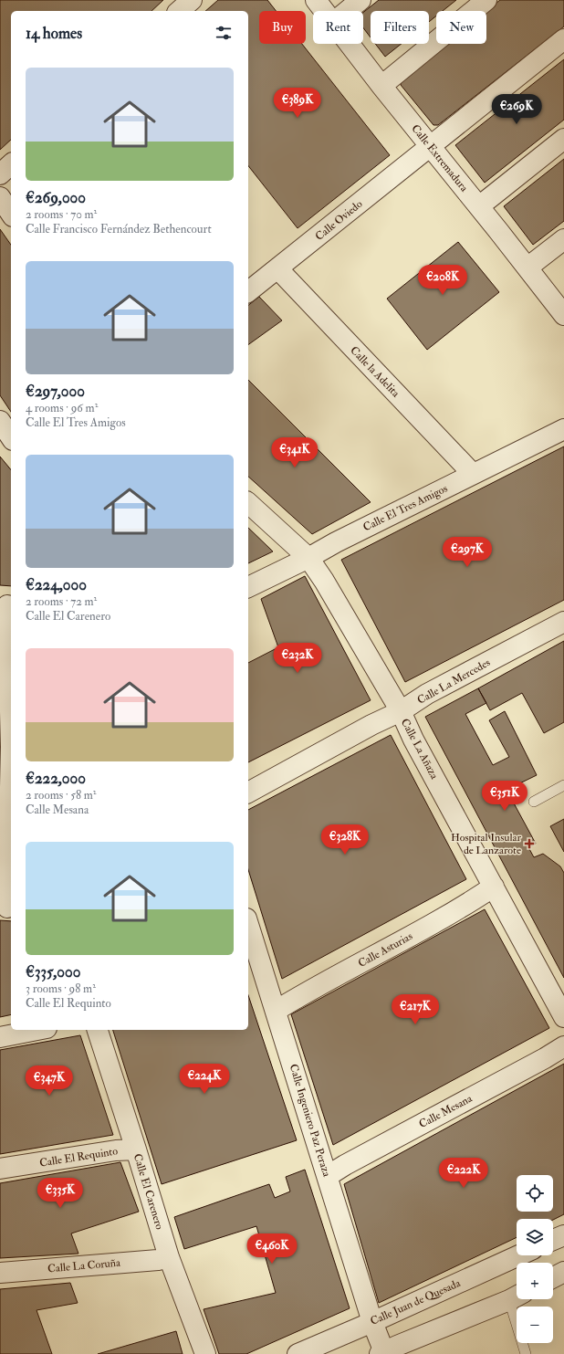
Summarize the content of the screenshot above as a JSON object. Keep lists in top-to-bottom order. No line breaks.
{"streets":{"street":["Calle Extremadura","Calle Oviedo","Calle la Adelita","Calle El Tres Amigos","Calle La Mercedes","Calle La Añaza","Calle Asturias","Calle Mesana","Calle Ingeniero Paz Peraza","Calle El Requinto","Calle El Carenero","Calle La Coruña","Calle Juan de Quesada"]},"crossings":[["Calle Extremadura","Calle Oviedo"],["Calle Oviedo","Calle la Adelita"],["Calle la Adelita","Calle El Tres Amigos"],["Calle El Tres Amigos","Calle La Añaza"],["Calle La Mercedes","Calle La Añaza"],["Calle La Añaza","Calle Asturias"],["Calle Asturias","Calle Ingeniero Paz Peraza"],["Calle Mesana","Calle Ingeniero Paz Peraza"],["Calle Ingeniero Paz Peraza","Calle Juan de Quesada"],["Calle El Requinto","Calle El Carenero"],["Calle El Carenero","Calle La Coruña"]],"places":{"health":["Hospital Insular de Lanzarote"]},"page":{"chip":["Buy","Rent","Filters","New"],"heading":"14 homes","list":[{"name":"€269,000","note":"2 rooms · 70 m² · Calle Francisco Fernández Bethencourt"},{"name":"€297,000","note":"4 rooms · 96 m² · Calle El Tres Amigos"},{"name":"€224,000","note":"2 rooms · 72 m² · Calle El Carenero"},{"name":"€222,000","note":"2 rooms · 58 m² · Calle Mesana"},{"name":"€335,000","note":"3 rooms · 98 m² · Calle El Requinto"}],"price":["€389K","€269K","€208K","€341K","€297K","€232K","€351K","€328K","€217K","€224K","€347K","€222K","€335K","€460K"],"map_buttons":["+","−"]}}
